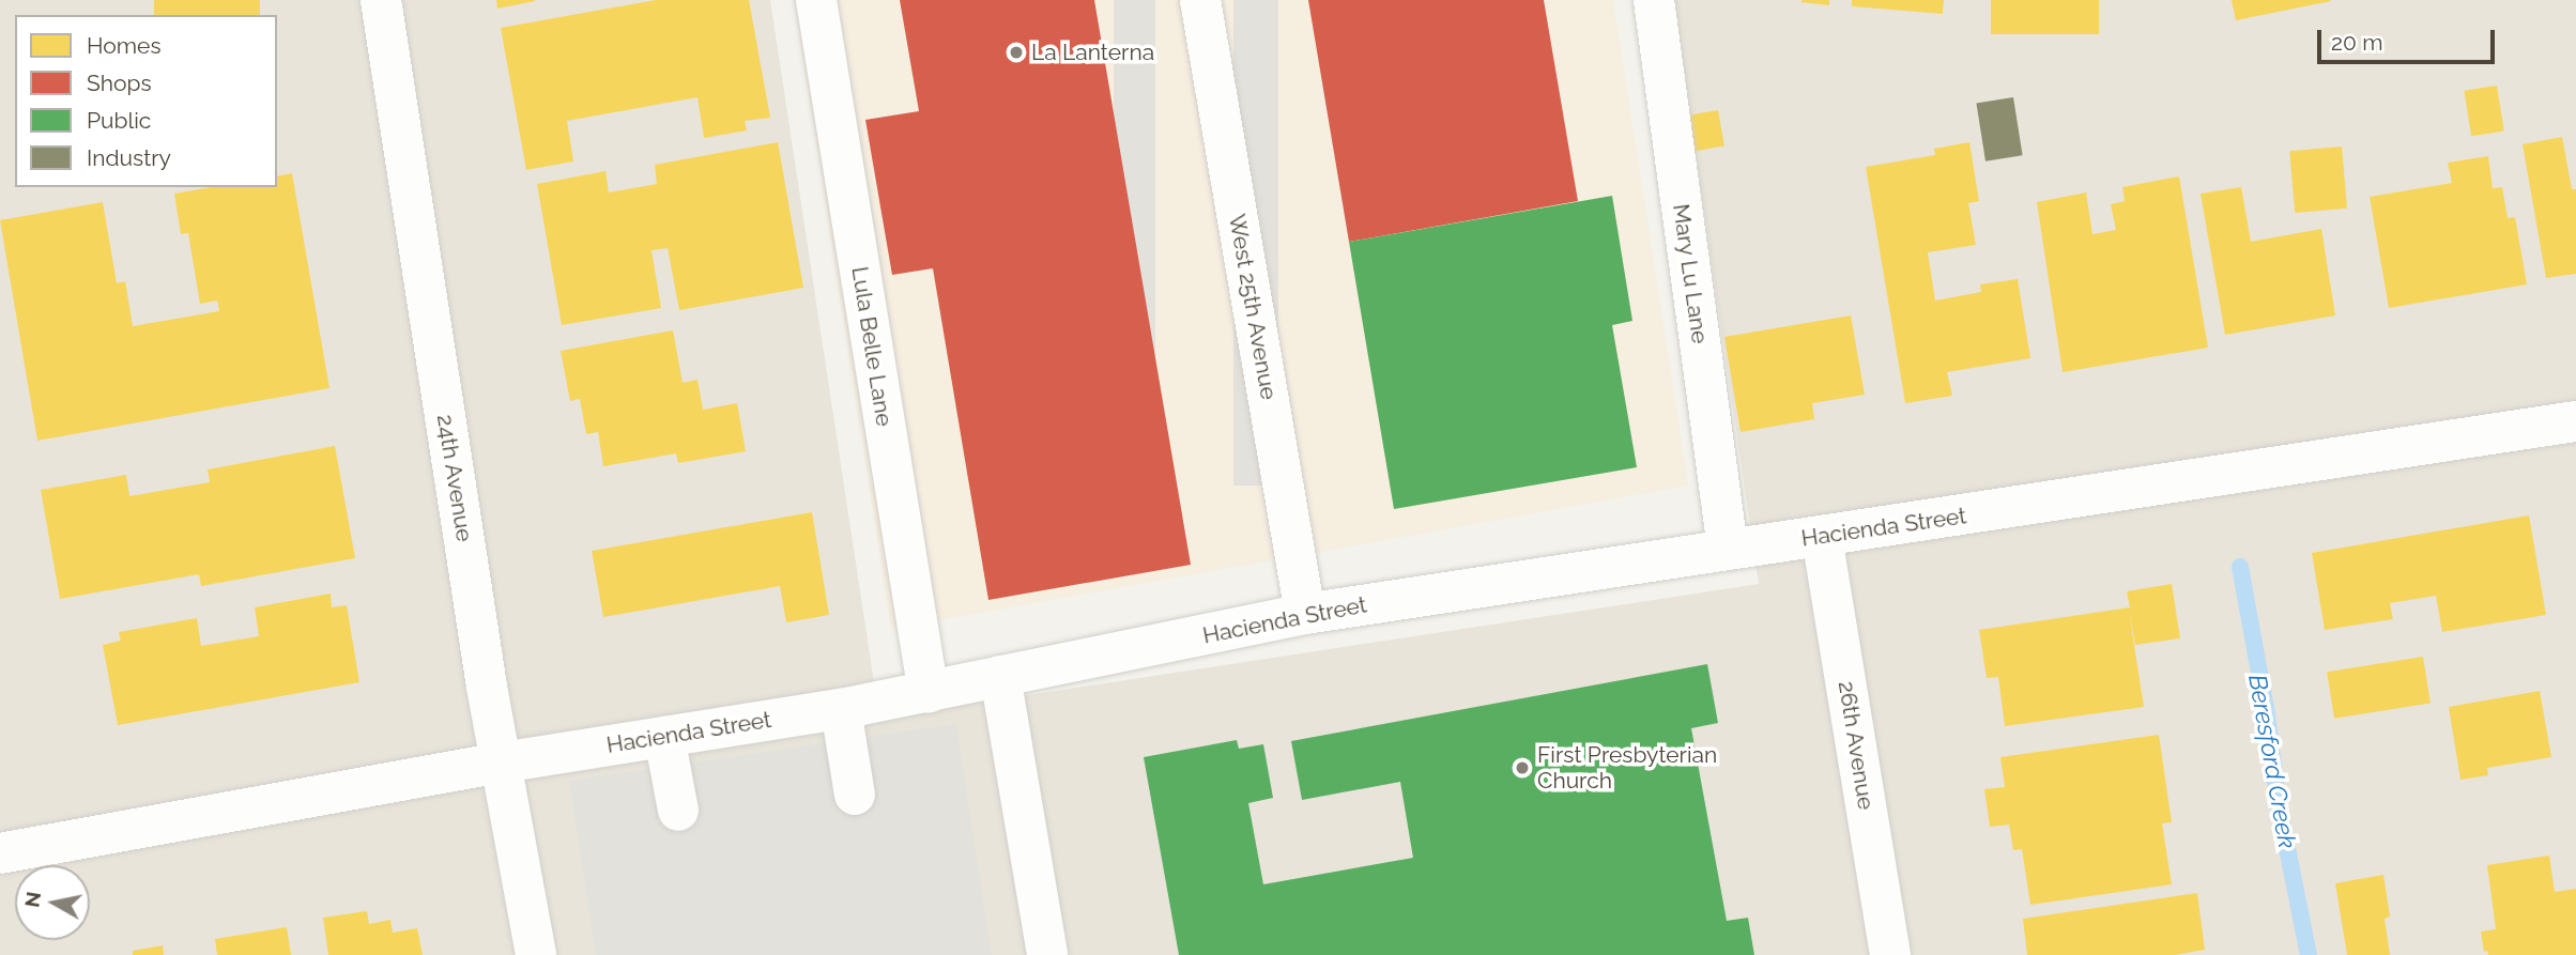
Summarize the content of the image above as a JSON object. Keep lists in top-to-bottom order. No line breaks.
{"streets":{"street":["Mary Lu Lane","West 25th Avenue","Lula Belle Lane","24th Avenue","Hacienda Street","26th Avenue"]},"crossings":[["Mary Lu Lane","Hacienda Street"],["West 25th Avenue","Hacienda Street"],["Lula Belle Lane","Hacienda Street"],["24th Avenue","Hacienda Street"],["Hacienda Street","26th Avenue"]],"water":["Beresford Creek"],"places":["La Lanterna","First Presbyterian Church"],"legend":["Homes","Shops","Public","Industry"],"scale_bar":"20 m","north":"left"}
